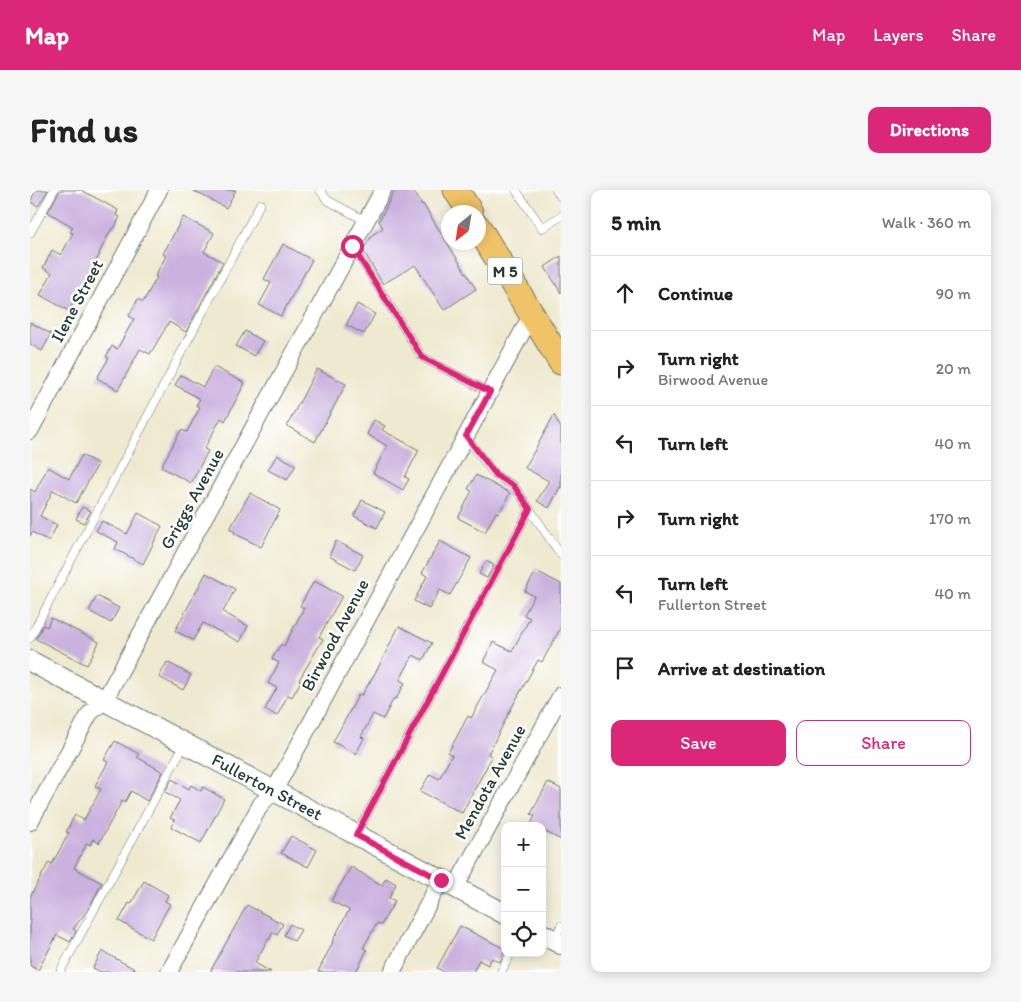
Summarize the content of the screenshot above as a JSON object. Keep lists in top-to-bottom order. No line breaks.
{"streets":{"main road":["M 5"],"street":["Ilene Street","Griggs Avenue","Birwood Avenue","Mendota Avenue","Fullerton Street"]},"crossings":[["M 5","Birwood Avenue"],["Griggs Avenue","Fullerton Street"],["Birwood Avenue","Fullerton Street"],["Mendota Avenue","Fullerton Street"]],"north":"bottom left","page":{"header":"Map","nav":["Map","Layers","Share"],"buttons":["Directions",["Save","Share"]],"title":"Find us","heading":["5 min","Walk · 360 m"],"list":[["Continue","90 m"],["Turn right","Birwood Avenue","20 m"],["Turn left","40 m"],["Turn right","170 m"],["Turn left","Fullerton Street","40 m"],"Arrive at destination"],"map_buttons":["+","−"]}}
